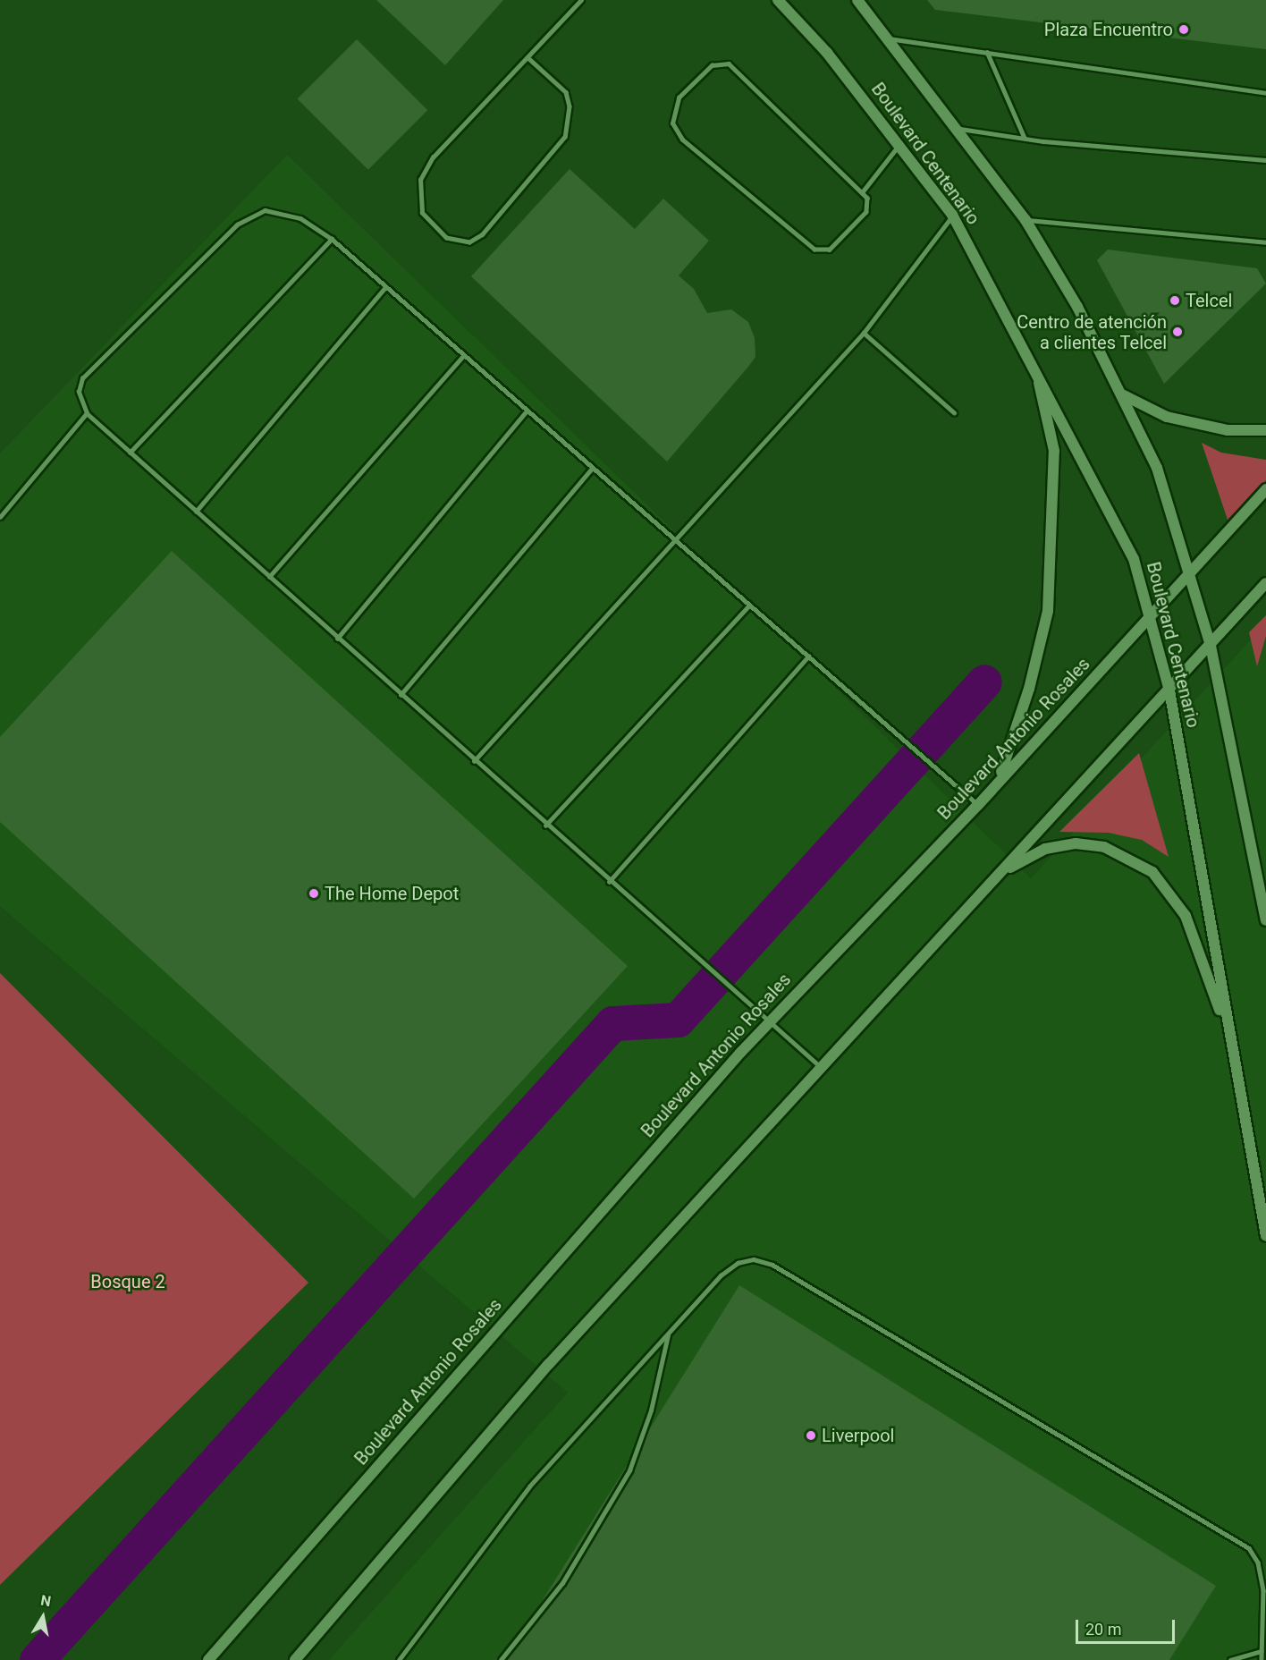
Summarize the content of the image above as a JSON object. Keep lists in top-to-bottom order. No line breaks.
{"streets":{"main road":["Boulevard Centenario","Boulevard Antonio Rosales"]},"crossings":[["Boulevard Centenario","Boulevard Antonio Rosales"]],"parks":["Bosque 2"],"places":["Plaza Encuentro","Telcel","Centro de atención a clientes Telcel","The Home Depot","Liverpool"],"scale_bar":"20 m","north":"top"}
